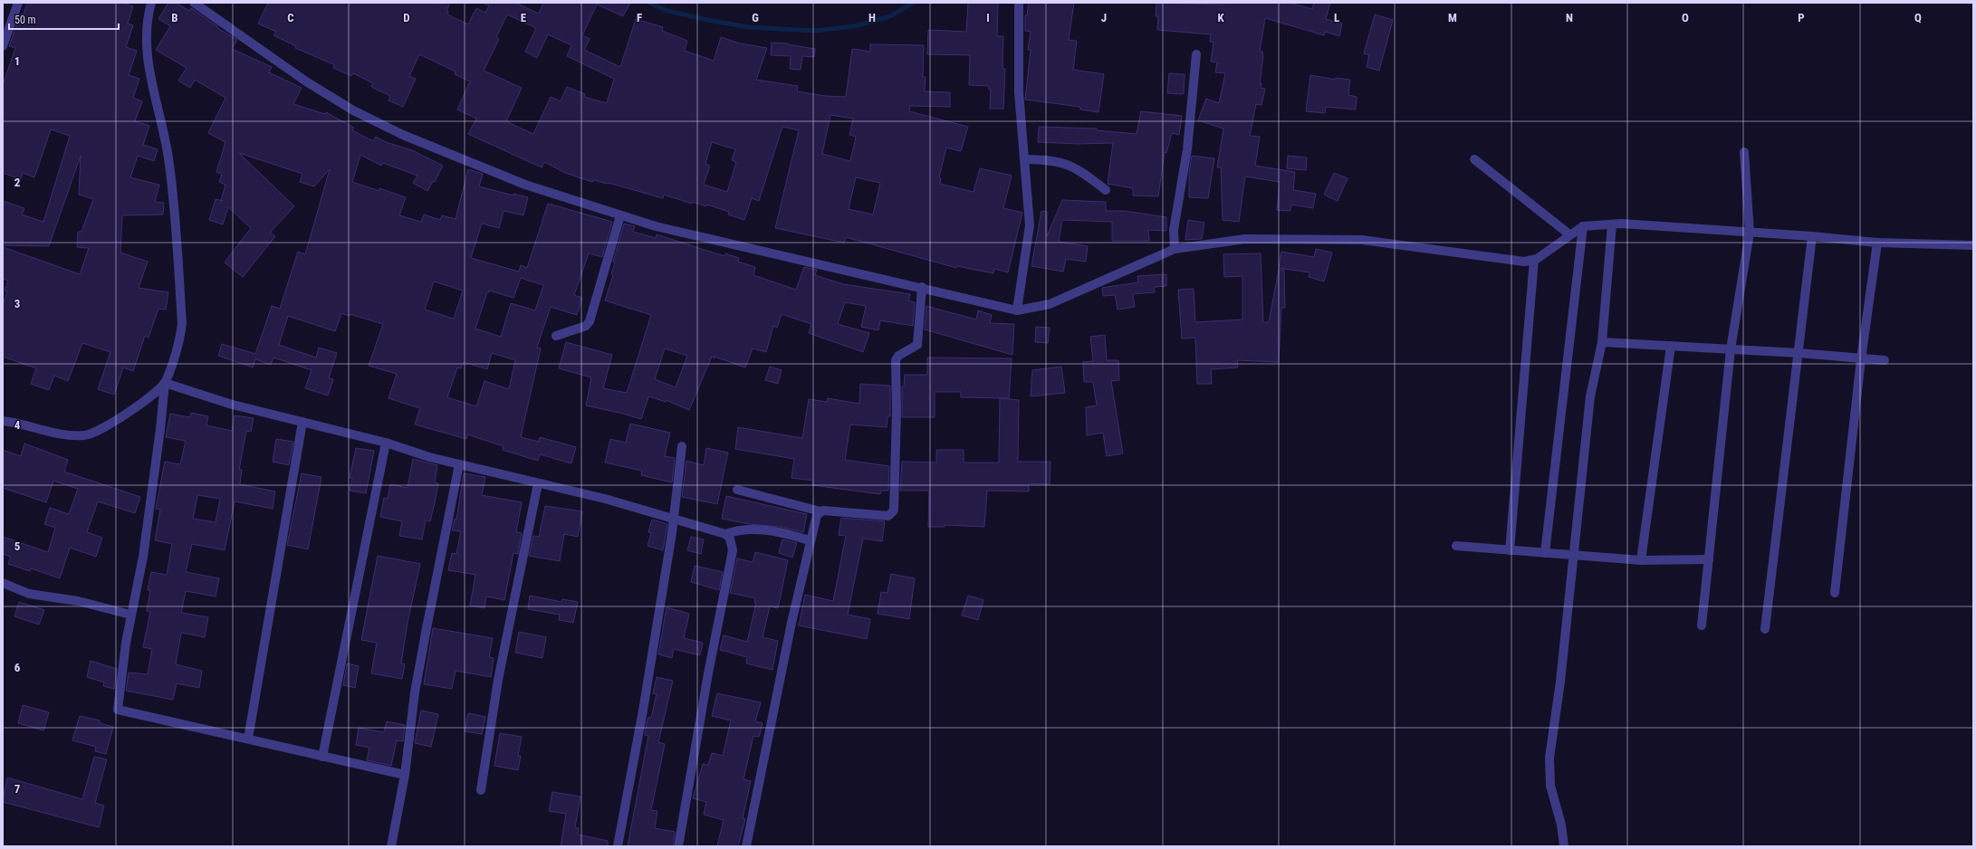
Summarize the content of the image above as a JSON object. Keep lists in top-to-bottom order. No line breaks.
{"scale_bar":"50 m","grid":{"columns":["B","C","D","E","F","G","H","I","J","K","L","M","N","O","P","Q"],"rows":["1","2","3","4","5","6","7"]}}
